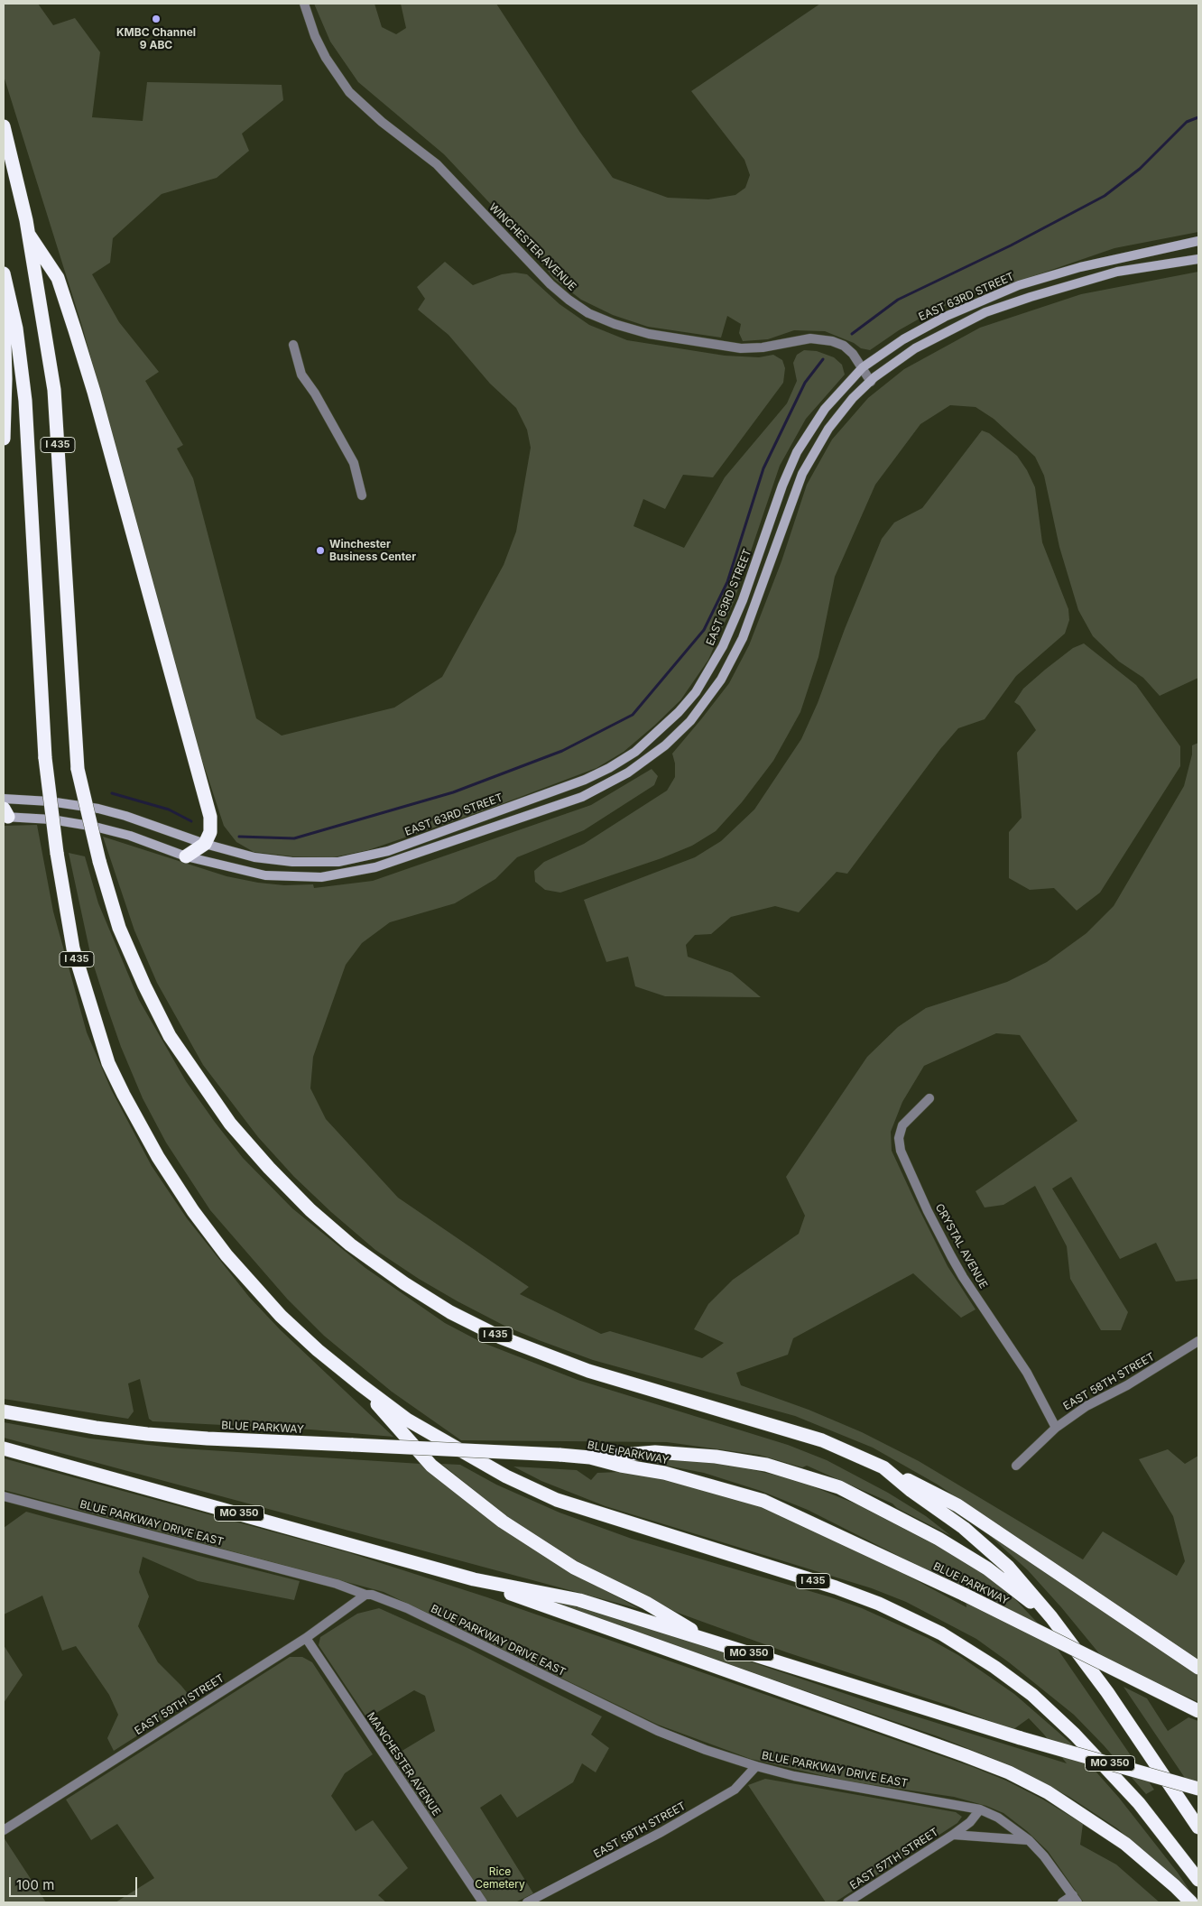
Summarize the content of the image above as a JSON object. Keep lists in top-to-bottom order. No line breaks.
{"streets":{"highway":["I 435","BLUE PARKWAY","MO 350"],"main road":["EAST 63RD STREET"],"street":["WINCHESTER AVENUE","CRYSTAL AVENUE","EAST 58TH STREET","BLUE PARKWAY DRIVE EAST","EAST 59TH STREET","MANCHESTER AVENUE","EAST 57TH STREET"]},"crossings":[["WINCHESTER AVENUE","EAST 63RD STREET"],["CRYSTAL AVENUE","EAST 58TH STREET"],["EAST 58TH STREET","BLUE PARKWAY DRIVE EAST"],["BLUE PARKWAY DRIVE EAST","EAST 59TH STREET"],["BLUE PARKWAY DRIVE EAST","EAST 57TH STREET"],["EAST 59TH STREET","MANCHESTER AVENUE"]],"parks":["Rice Cemetery"],"places":["KMBC Channel 9 ABC","Winchester Business Center"],"scale_bar":"100 m"}
